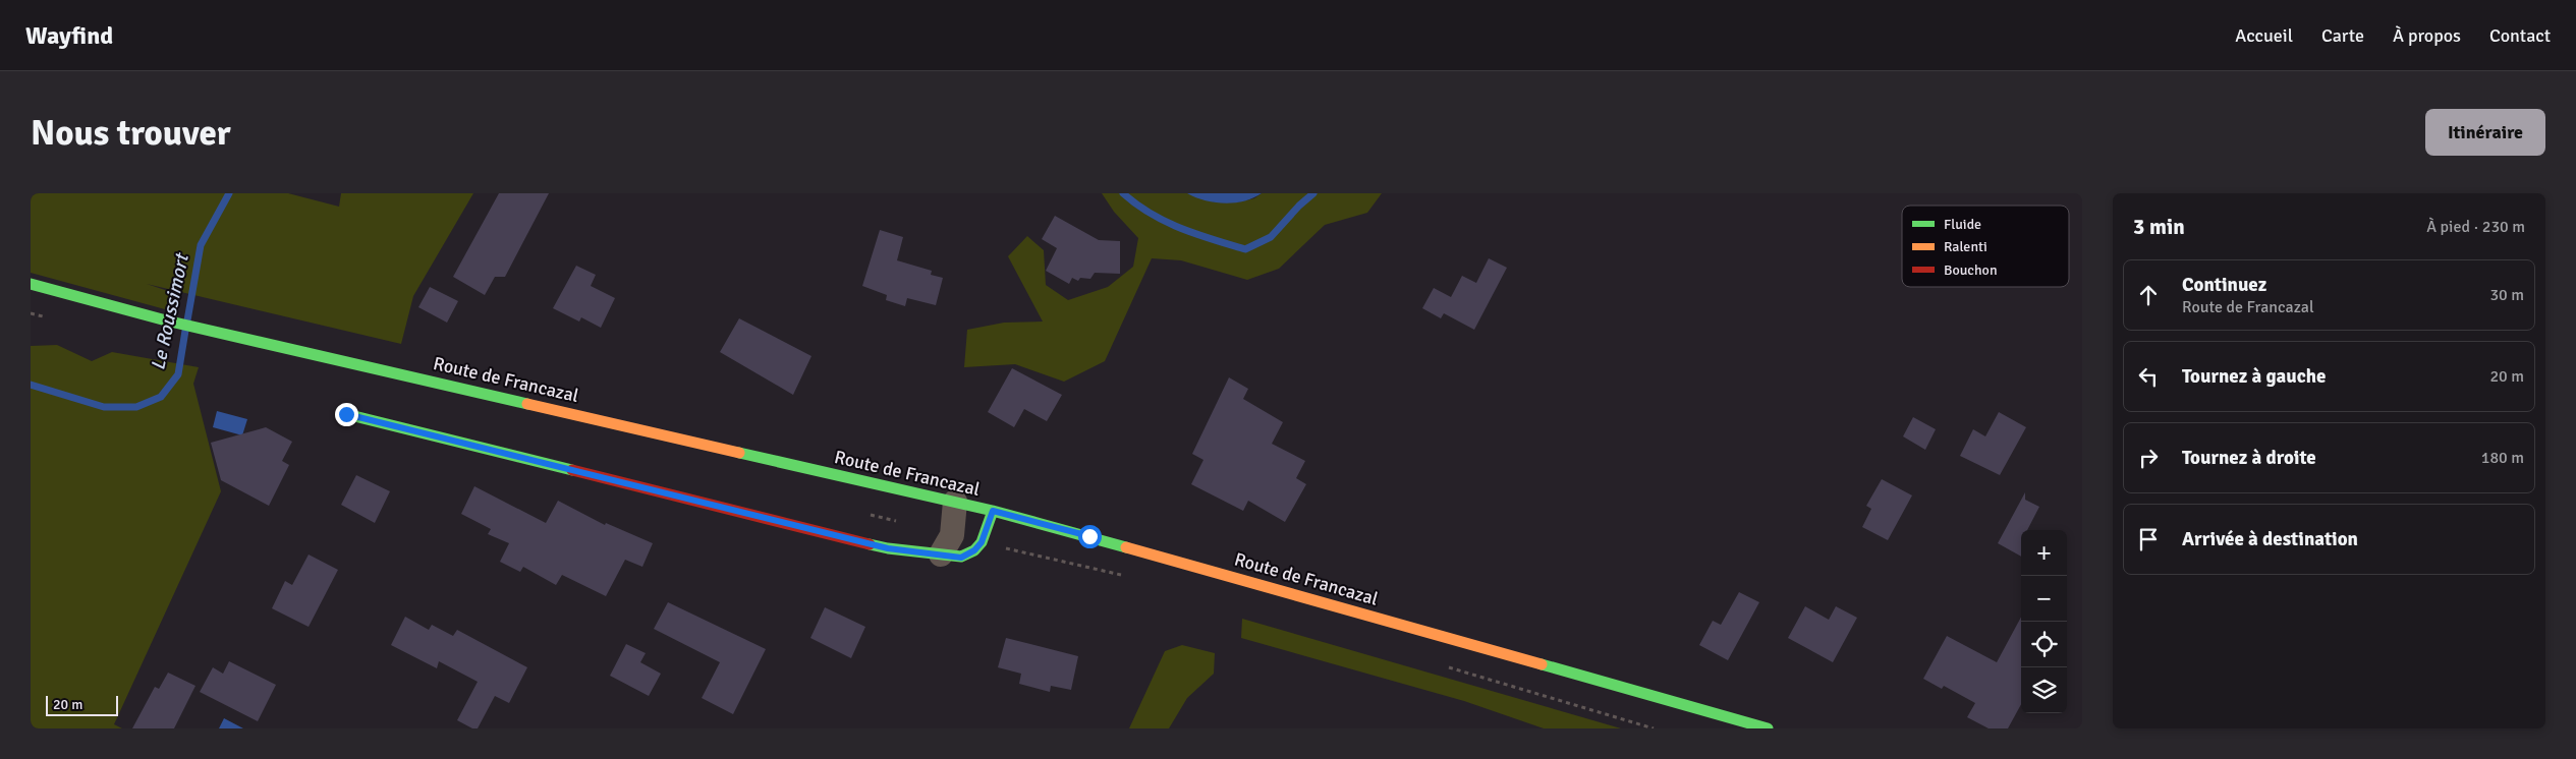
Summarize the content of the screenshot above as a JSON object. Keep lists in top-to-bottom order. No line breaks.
{"streets":{"street":["Route de Francazal"]},"water":["Le Roussimort"],"legend":["Fluide","Ralenti","Bouchon"],"scale_bar":"20 m","page":{"header":"Wayfind","nav":["Accueil","Carte","À propos","Contact"],"buttons":"Itinéraire","title":"Nous trouver","heading":["3 min","À pied · 230 m"],"list":[["Continuez","Route de Francazal","30 m"],["Tournez à gauche","20 m"],["Tournez à droite","180 m"],"Arrivée à destination"],"map_buttons":["+","−"],"scale":"20 m"}}
